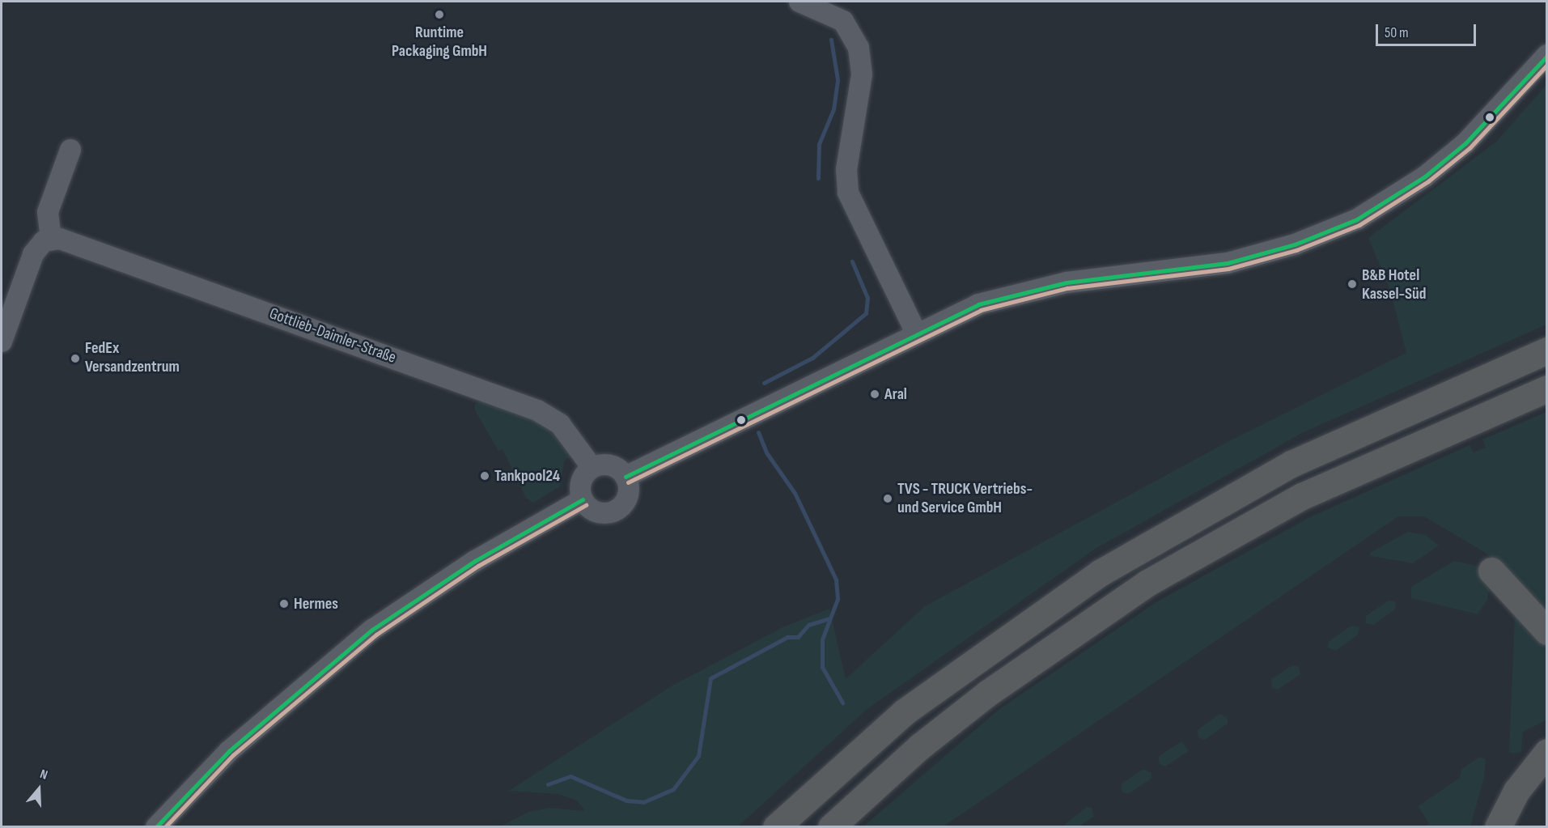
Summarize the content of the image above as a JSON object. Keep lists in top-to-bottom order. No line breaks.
{"streets":{"street":["Gottlieb-Daimler-Straße"]},"places":["Runtime Packaging GmbH","B&B Hotel Kassel-Süd","FedEx Versandzentrum","Aral","Tankpool24","TVS - TRUCK Vertriebs- und Service GmbH","Hermes"],"scale_bar":"50 m","north":"top"}
